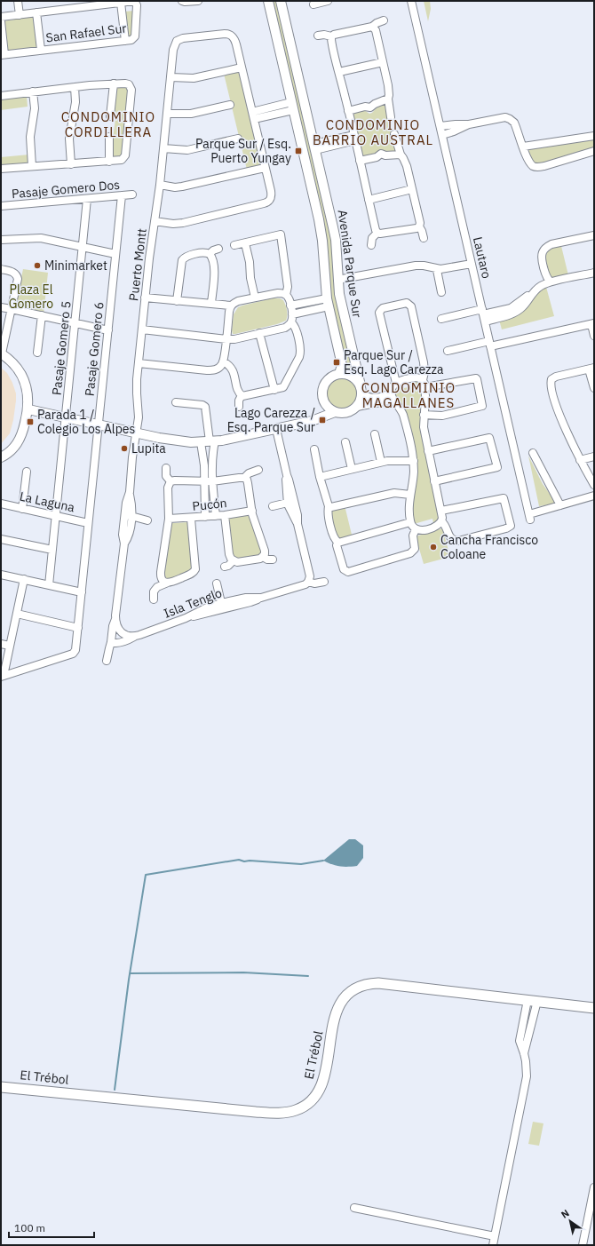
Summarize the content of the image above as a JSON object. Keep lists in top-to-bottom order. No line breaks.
{"streets":{"main road":["El Trébol"],"street":["San Rafael Sur","Pasaje Gomero Dos","Lautaro","Avenida Parque Sur","Puerto Montt","Pasaje Gomero 5","Pasaje Gomero 6","La Laguna","Pucón","Isla Tenglo"]},"crossings":[["Pasaje Gomero Dos","Pasaje Gomero 5"],["Pasaje Gomero Dos","Pasaje Gomero 6"],["Puerto Montt","Isla Tenglo"],["Pasaje Gomero 5","La Laguna"],["Pasaje Gomero 6","La Laguna"]],"districts":["CONDOMINIO CORDILLERA","CONDOMINIO BARRIO AUSTRAL","CONDOMINIO MAGALLANES"],"parks":["Plaza El Gomero"],"places":{"transit":["Parque Sur / Esq. Puerto Yungay","Parque Sur / Esq. Lago Carezza","Lago Carezza / Esq. Parque Sur","Parada 1 / Colegio Los Alpes"],"other":["Minimarket","Lupita","Cancha Francisco Coloane"]},"scale_bar":"100 m","north":"top left"}
